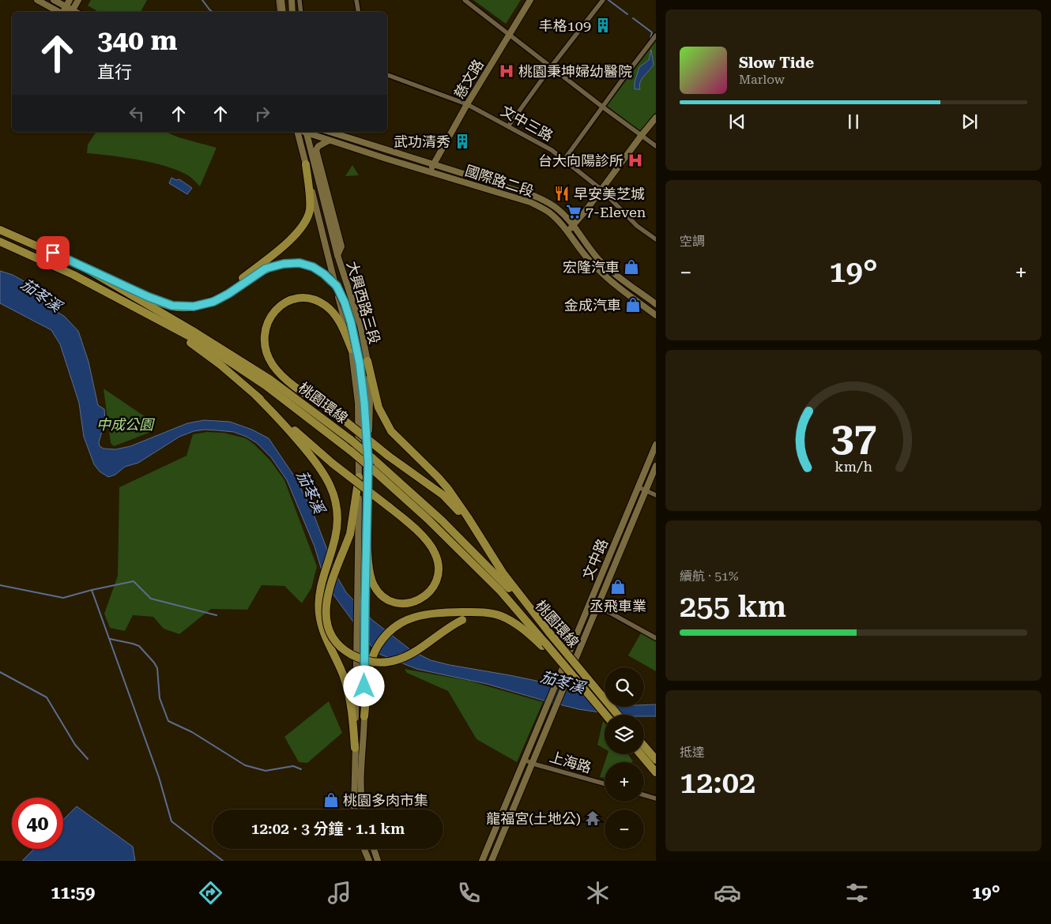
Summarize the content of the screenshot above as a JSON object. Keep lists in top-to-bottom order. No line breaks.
{"streets":{"highway":["桃園環線"],"street":["慈文路","文中三路","國際路二段","大興西路三段","文中路","上海路"]},"crossings":[["慈文路","文中三路"],["慈文路","國際路二段"],["國際路二段","大興西路三段"],["大興西路三段","桃園環線"],["文中路","上海路"]],"water":["茄苳溪"],"parks":["中成公園"],"places":{"building":["丰格109","武功清秀"],"hospital":["桃園秉坤婦幼醫院","台大向陽診所"],"restaurant":["早安美芝城"],"supermarket":["7-Eleven"],"shop":["宏隆汽車","金成汽車","丞飛車業","桃園多肉市集"],"temple":["龍福宮(土地公)"]},"page":{"turn":["340 m","直行"],"song":["Slow Tide","Marlow"],"tile":["空調",["續航 · 51%","255 km"],["抵達","12:02"]],"heat":["−","19°","+"],"map_buttons":["+","−"],"limit":"40","trip":"12:02 · 3 分鐘 · 1.1 km","tabs":["11:59","19°"],"gauge":["37","km/h"]}}
